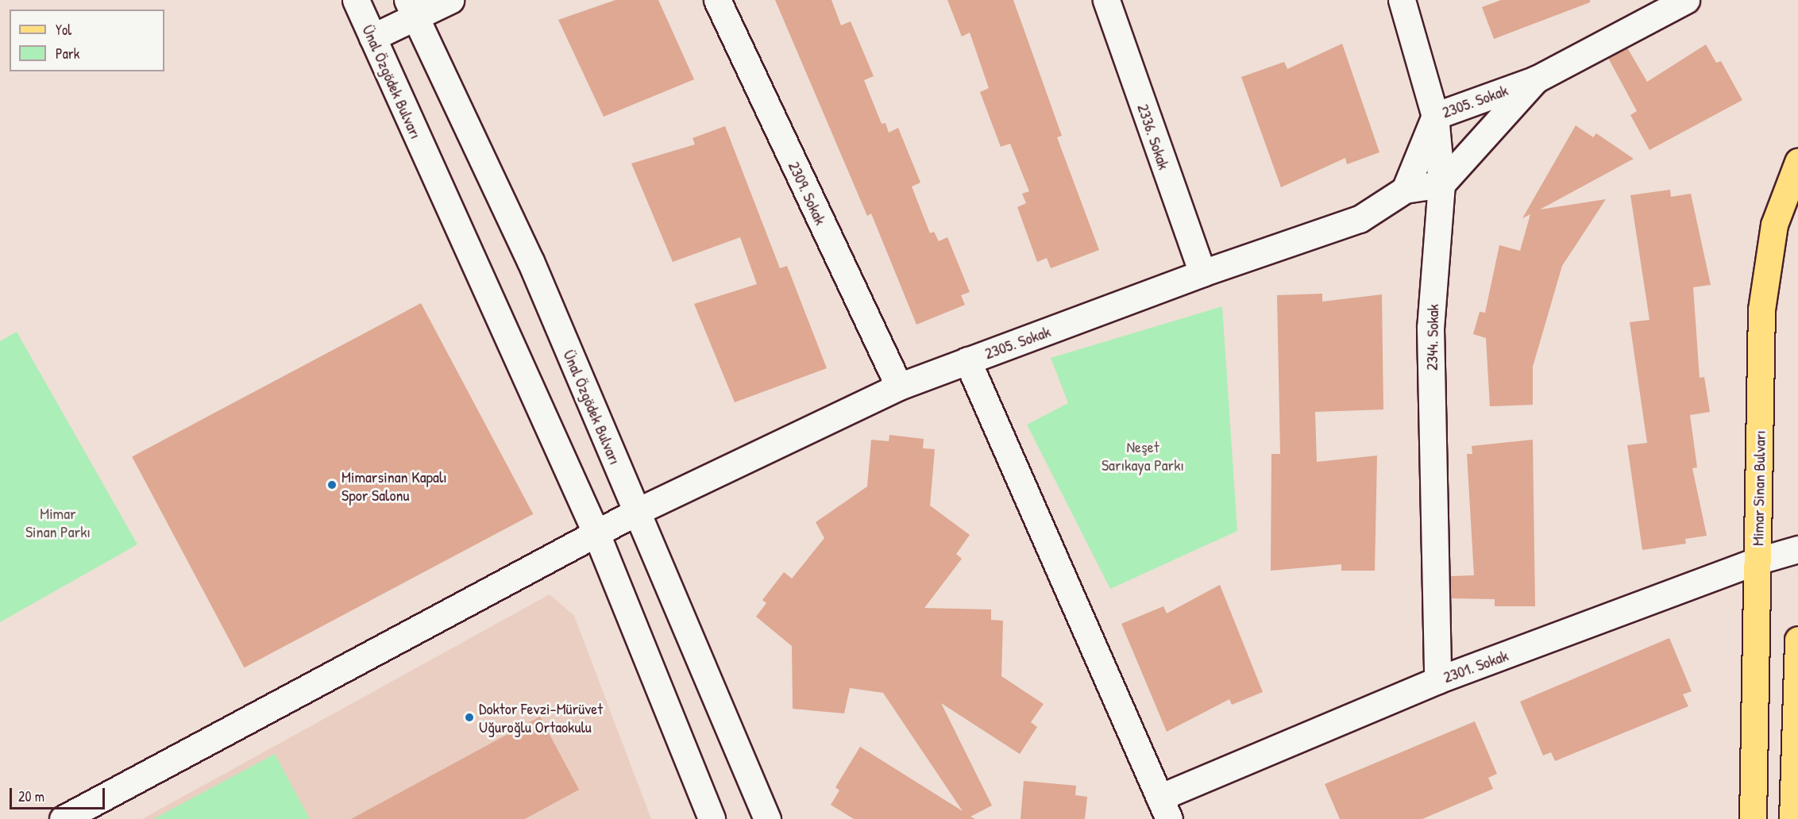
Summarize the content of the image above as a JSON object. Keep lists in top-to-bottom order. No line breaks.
{"streets":{"main road":["Mimar Sinan Bulvarı"],"street":["Ünal Özgödek Bulvarı","2305. Sokak","2336. Sokak","2309. Sokak","2344. Sokak","2301. Sokak"]},"crossings":[["Ünal Özgödek Bulvarı","2305. Sokak"],["2305. Sokak","2336. Sokak"],["2305. Sokak","2309. Sokak"],["2305. Sokak","2344. Sokak"],["2344. Sokak","2301. Sokak"],["Mimar Sinan Bulvarı","2301. Sokak"]],"parks":["Neşet Sarıkaya Parkı","Mimar Sinan Parkı"],"places":["Mimarsinan Kapalı Spor Salonu","Doktor Fevzi-Mürüvet Uğuroğlu Ortaokulu"],"legend":["Yol","Park"],"scale_bar":"20 m"}
